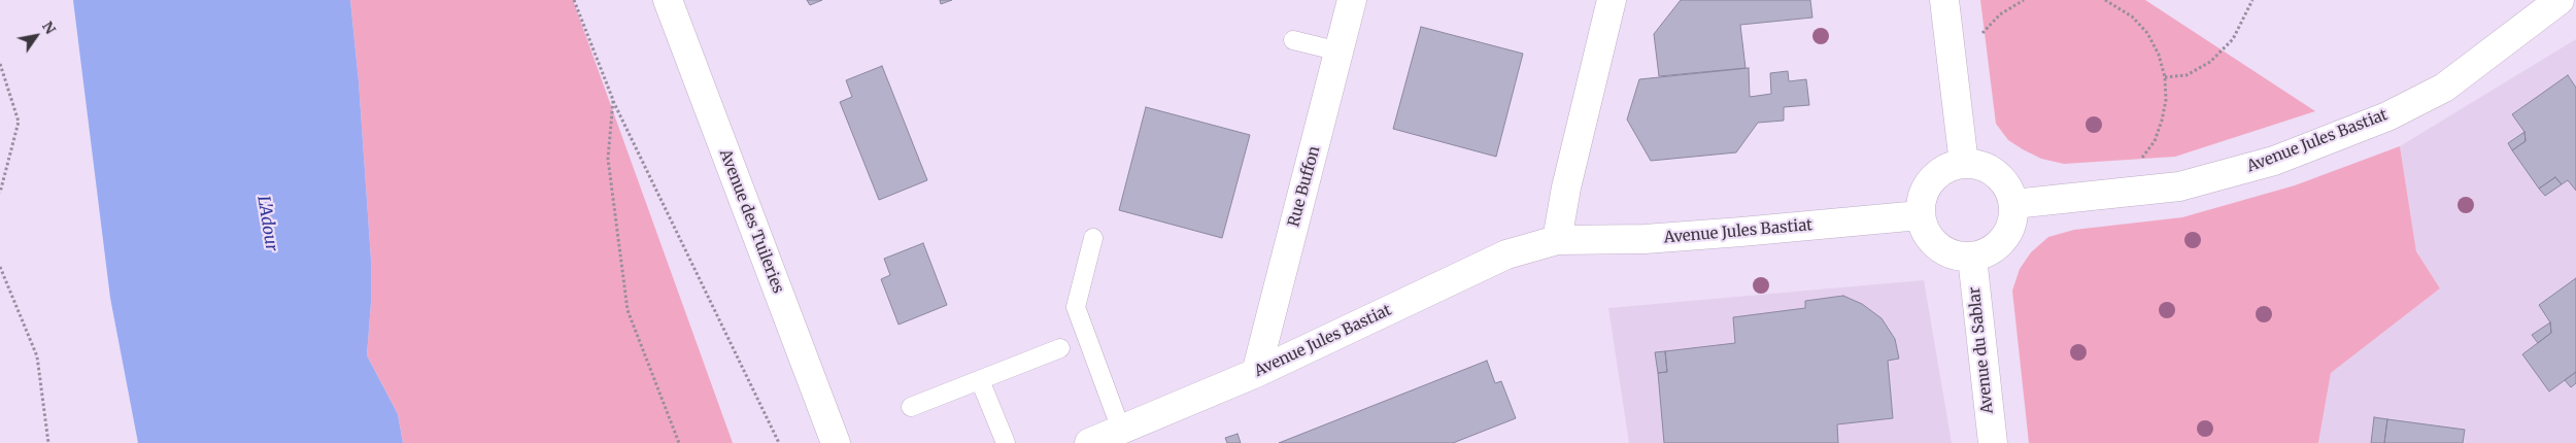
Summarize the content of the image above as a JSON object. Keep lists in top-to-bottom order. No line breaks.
{"streets":{"street":["Avenue Jules Bastiat","Rue Buffon","Avenue des Tuileries","Avenue du Sablar"]},"crossings":[["Avenue Jules Bastiat","Rue Buffon"],["Avenue Jules Bastiat","Avenue du Sablar"]],"water":["L'Adour"],"north":"top right"}
